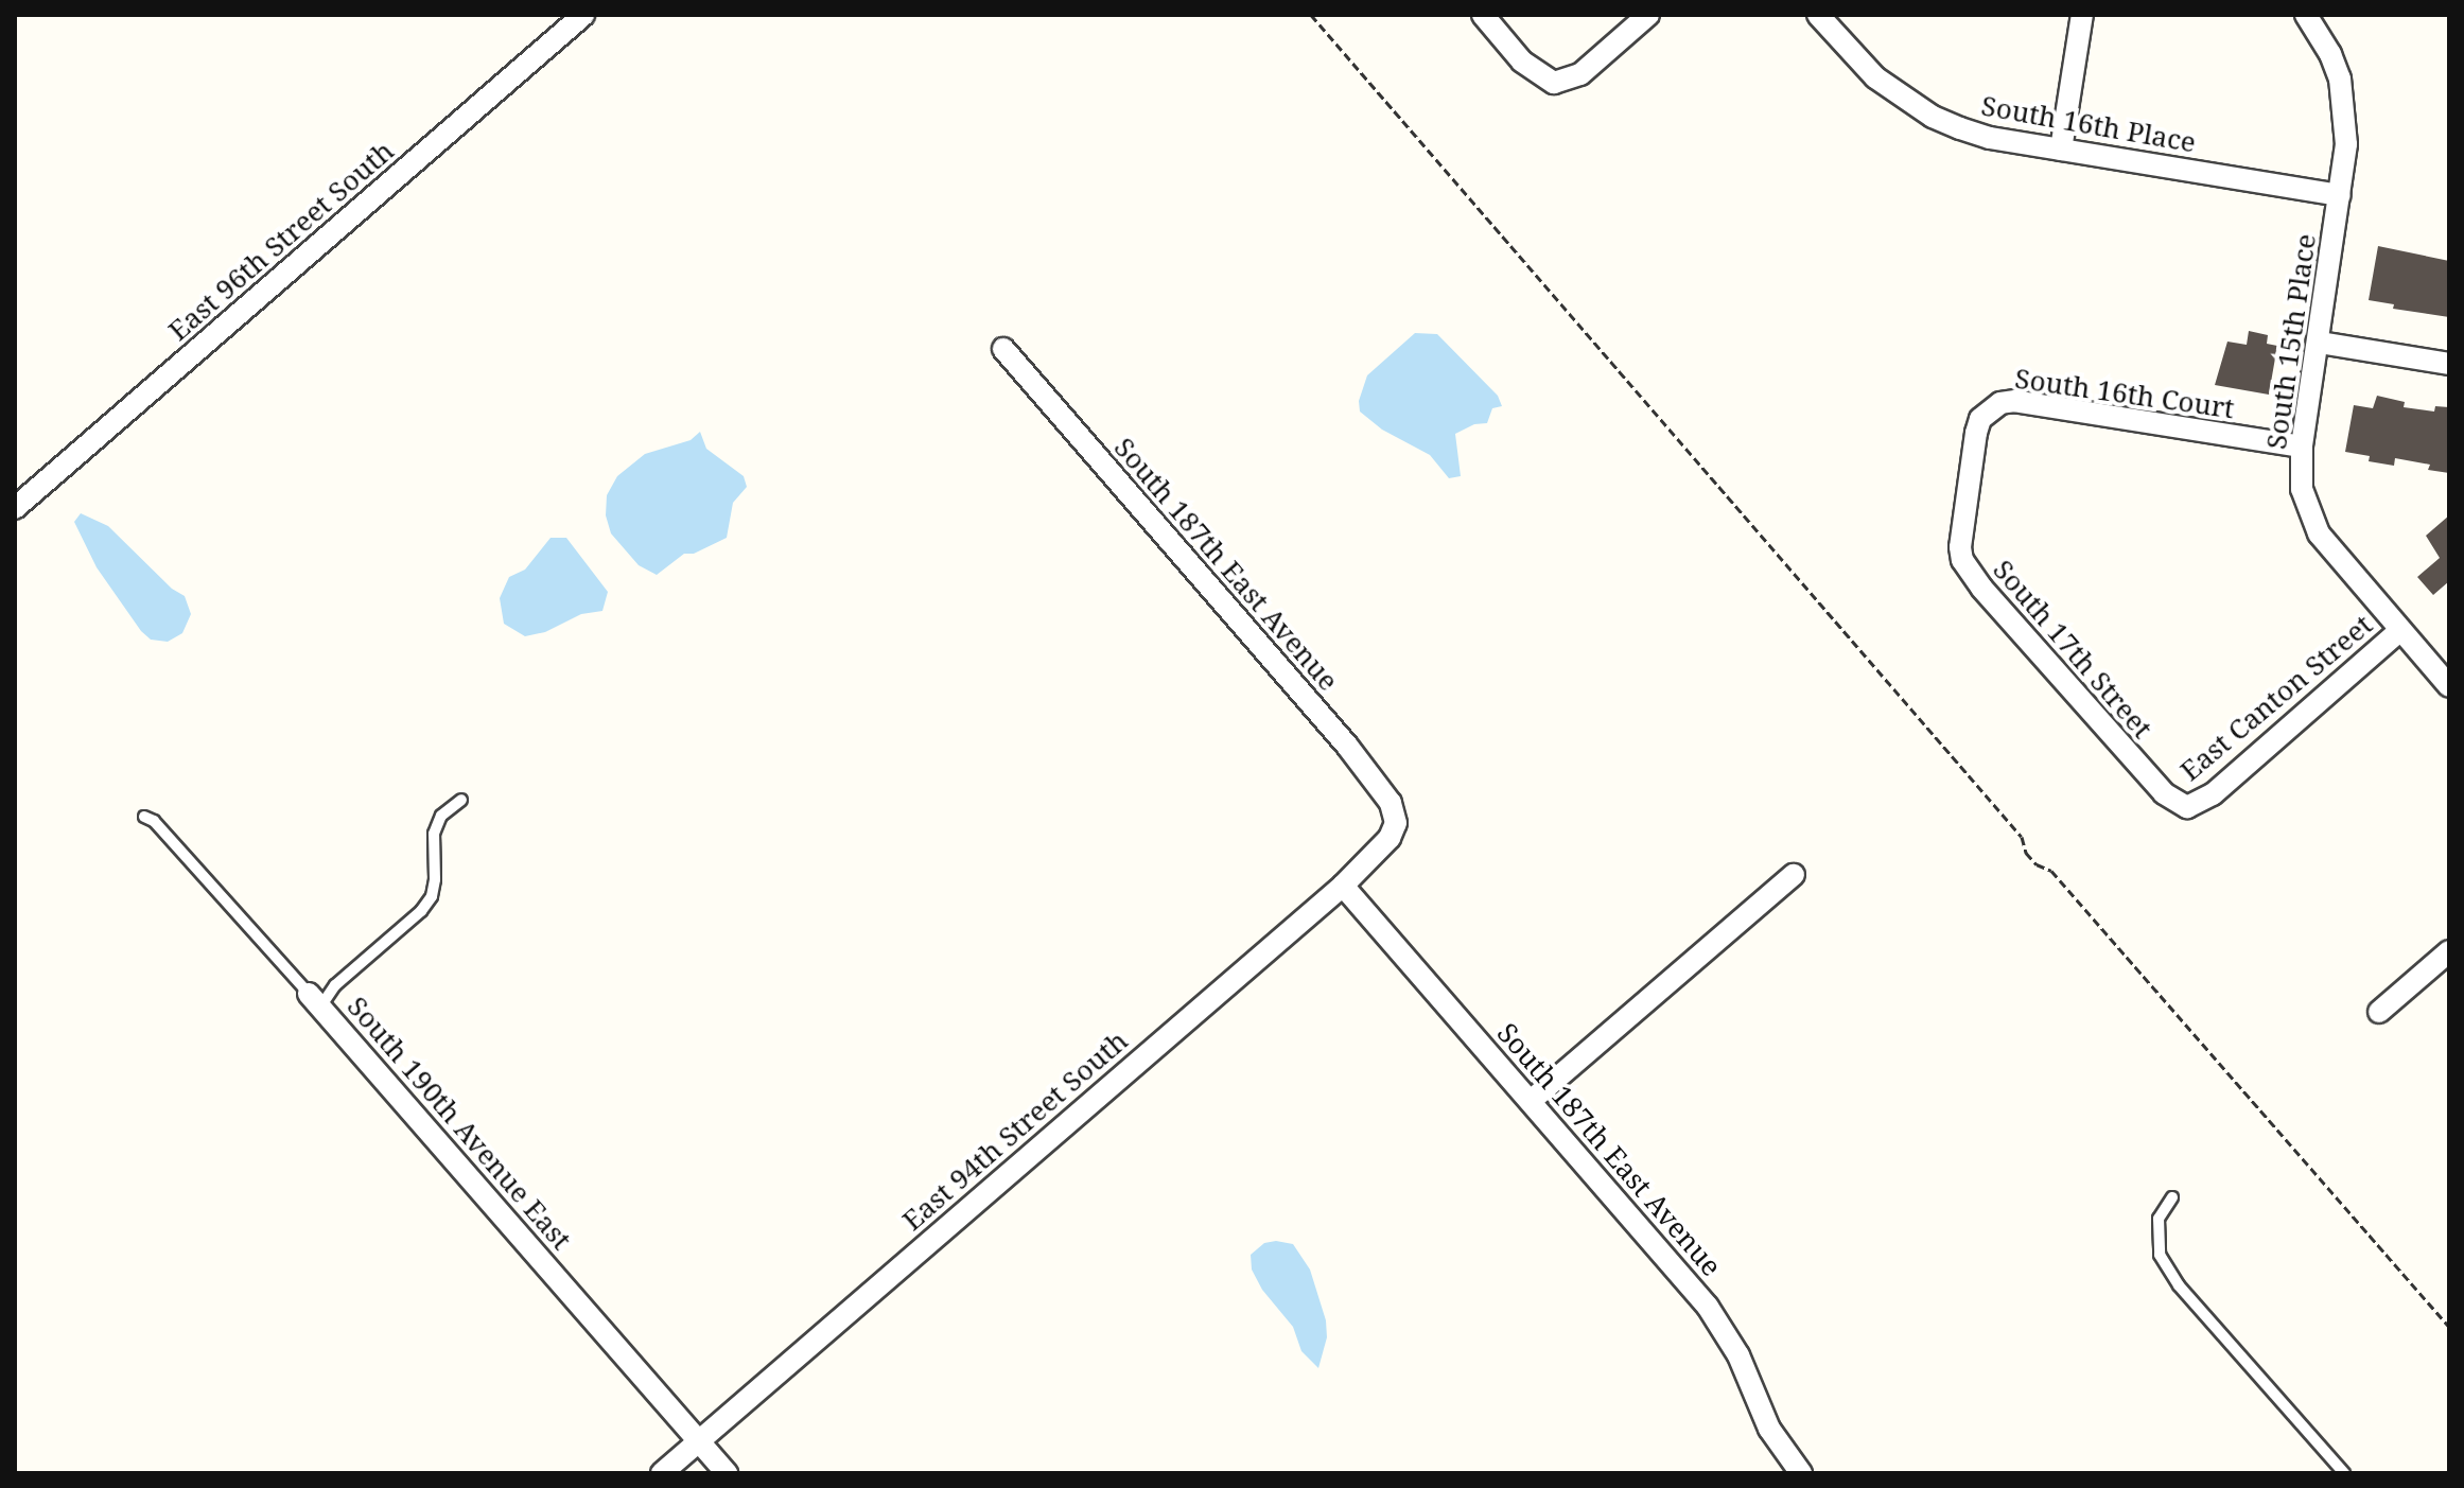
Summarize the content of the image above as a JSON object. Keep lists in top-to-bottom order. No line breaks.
{"streets":{"street":["South 16th Place","East 96th Street South","South 15th Place","South 16th Court","South 187th East Avenue","South 17th Street","East Canton Street","South 190th Avenue East","East 94th Street South"]},"crossings":[["South 16th Place","South 15th Place"],["South 15th Place","South 16th Court"],["South 15th Place","East Canton Street"],["South 16th Court","South 17th Street"],["South 187th East Avenue","East 94th Street South"],["South 17th Street","East Canton Street"],["South 190th Avenue East","East 94th Street South"]]}
